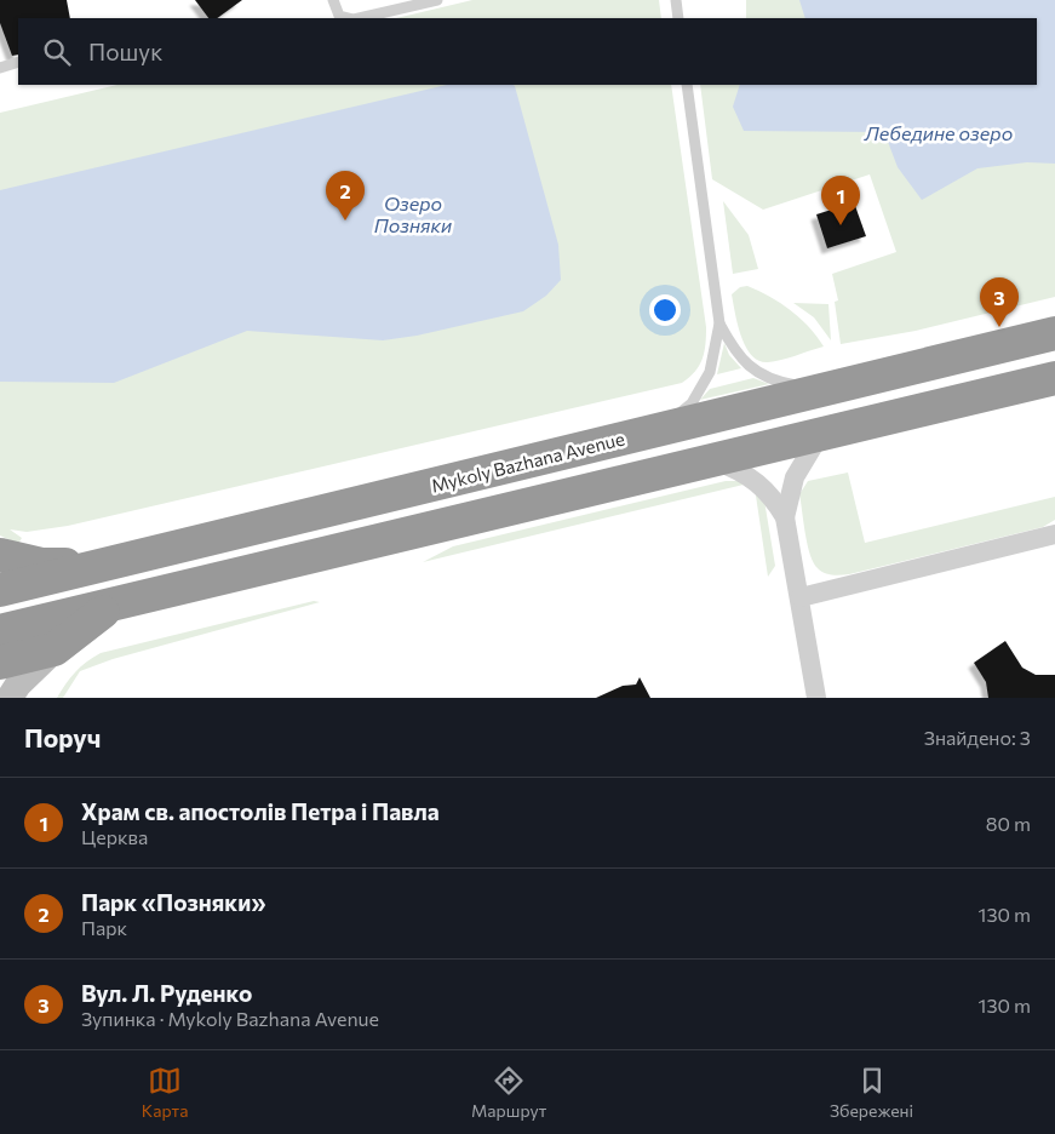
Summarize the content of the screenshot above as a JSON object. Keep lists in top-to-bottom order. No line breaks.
{"streets":{"highway":["Mykoly Bazhana Avenue"]},"water":["Лебедине озеро","Озеро Позняки"],"page":{"search":"Пошук","pins":["2","1","3"],"heading":["Поруч","Знайдено: 3"],"list":[{"mark":"1","name":"Храм св. апостолів Петра і Павла","note":"Церква","value":"80 m"},{"mark":"2","name":"Парк «Позняки»","note":"Парк","value":"130 m"},{"mark":"3","name":"Вул. Л. Руденко","note":"Зупинка · Mykoly Bazhana Avenue","value":"130 m"}],"nav":["Карта","Маршрут","Збережені"]}}
